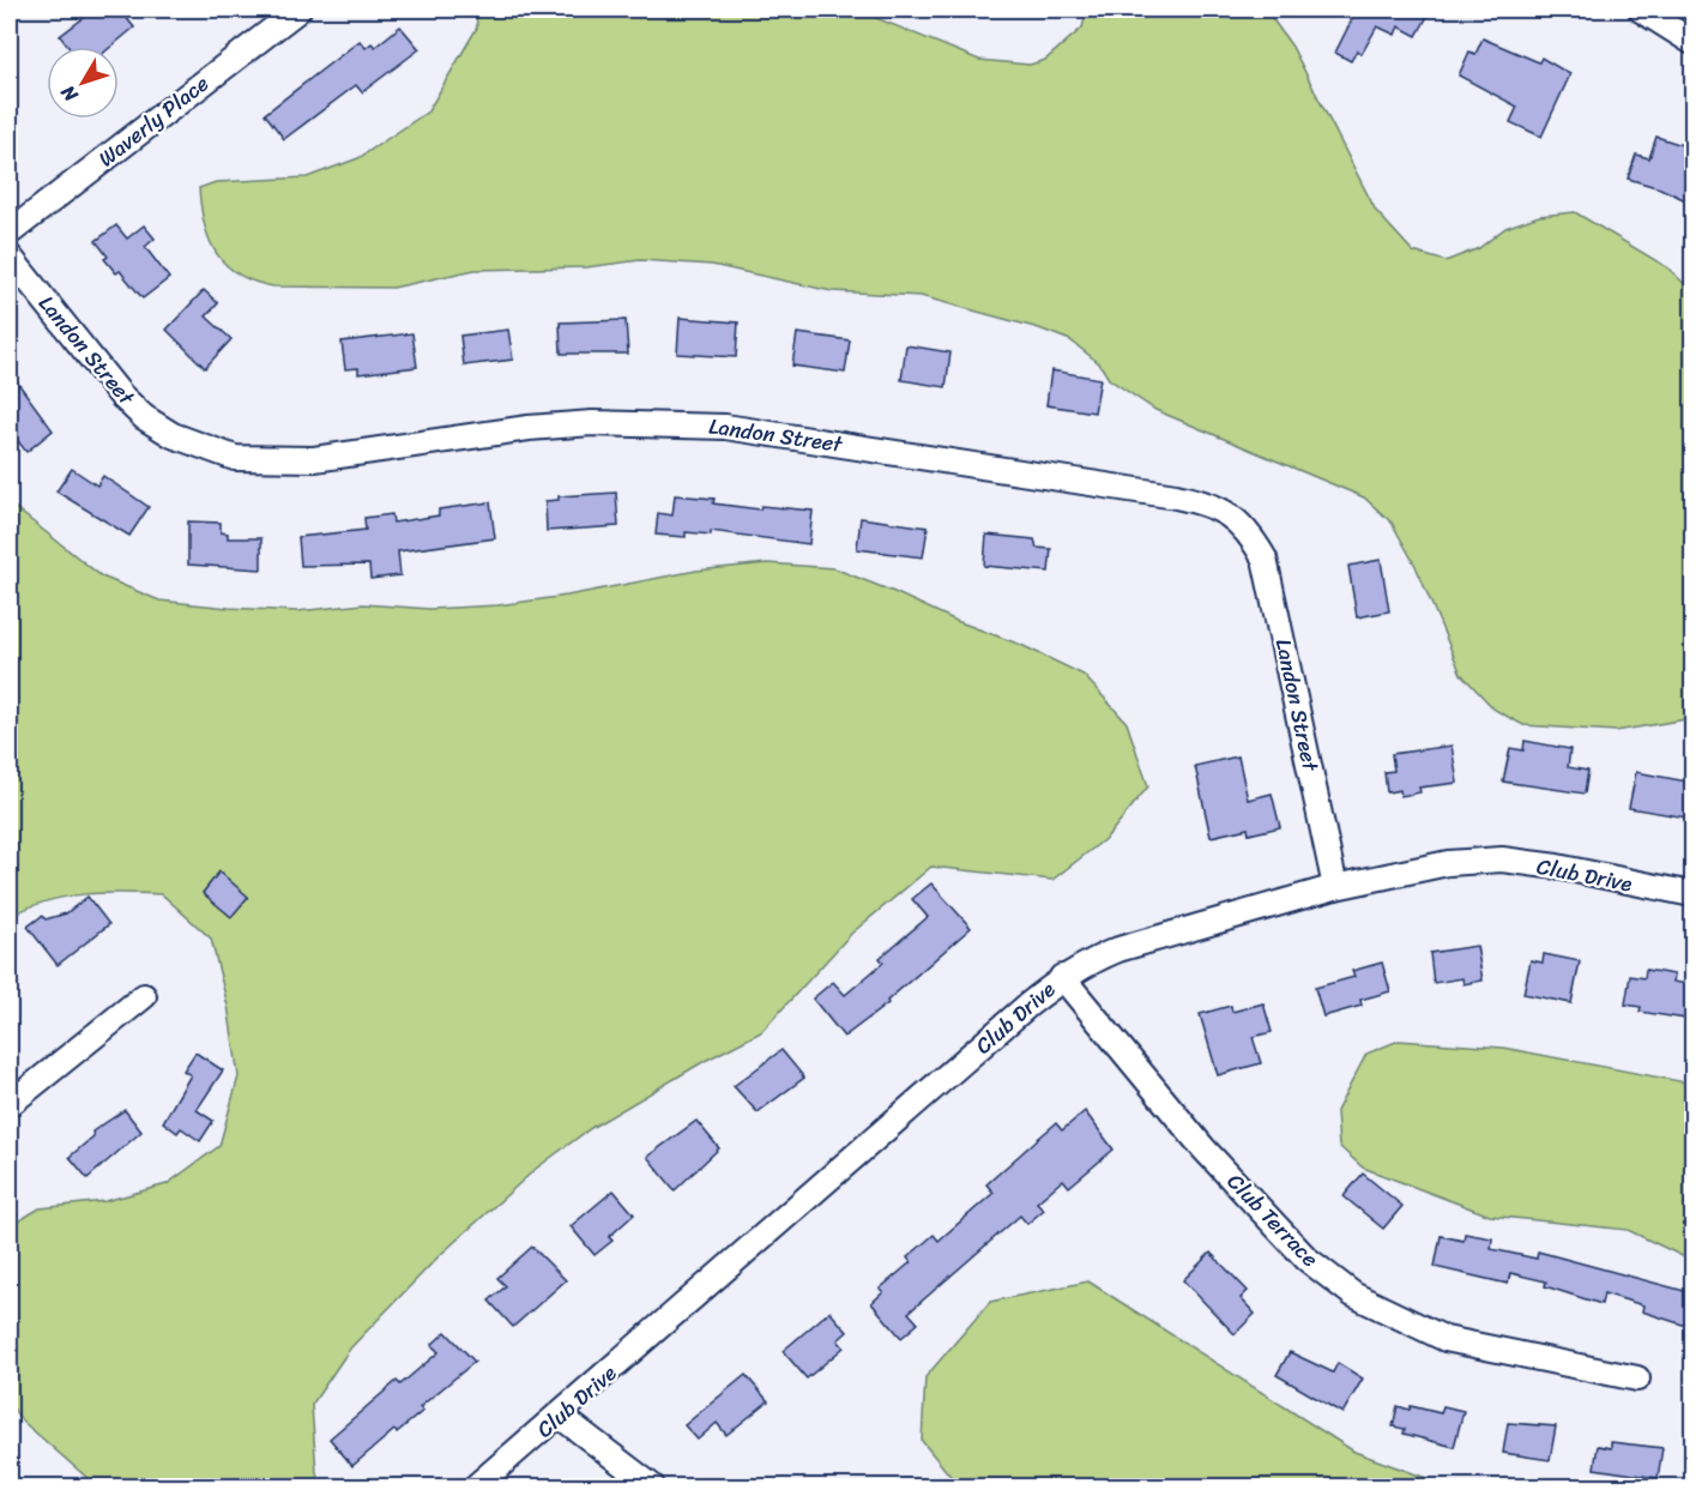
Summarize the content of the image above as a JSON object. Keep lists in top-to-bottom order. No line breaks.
{"streets":{"street":["Waverly Place","Landon Street","Club Drive","Club Terrace"]},"crossings":[["Landon Street","Club Drive"],["Club Drive","Club Terrace"]],"north":"bottom left"}
